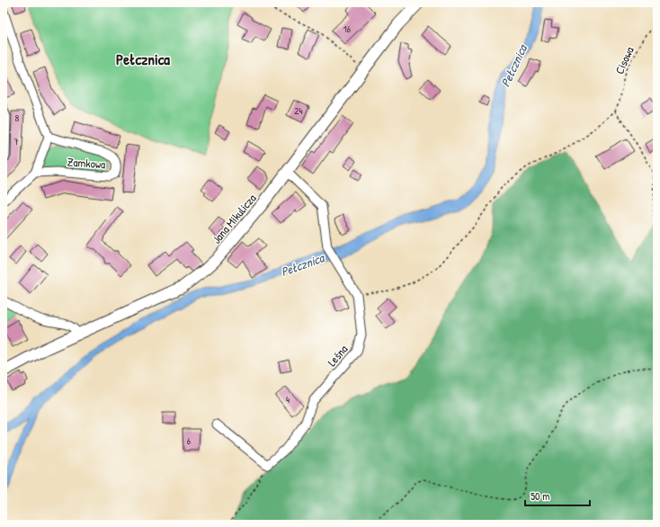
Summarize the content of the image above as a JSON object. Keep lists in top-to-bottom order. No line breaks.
{"streets":{"street":["Zamkowa","Jana Mikulicza","Leśna"],"path":["Cisowa"]},"crossings":[["Jana Mikulicza","Leśna"]],"districts":["Pełcznica"],"water":["Pełcznica"],"house_numbers":["16","24","8","7","4","6"],"scale_bar":"50 m"}
